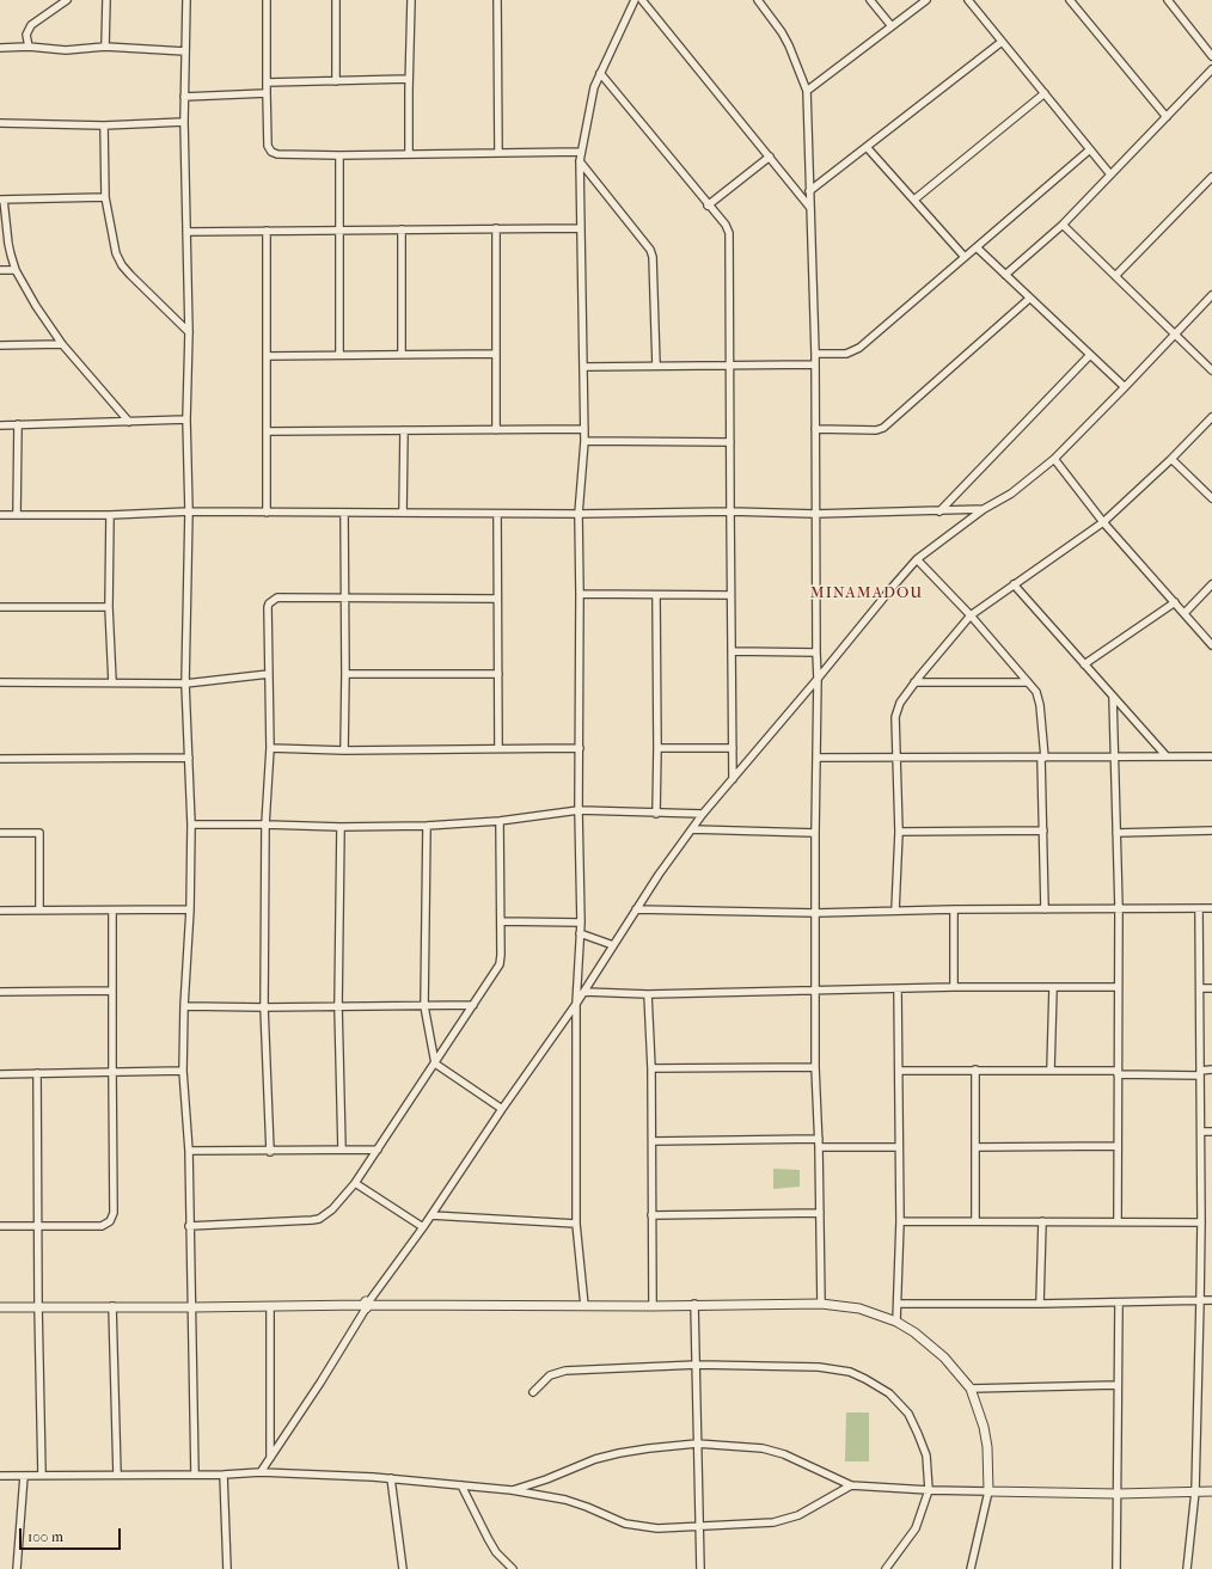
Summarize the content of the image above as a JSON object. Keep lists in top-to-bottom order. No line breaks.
{"districts":["MINAMADOU"],"scale_bar":"100 m"}
